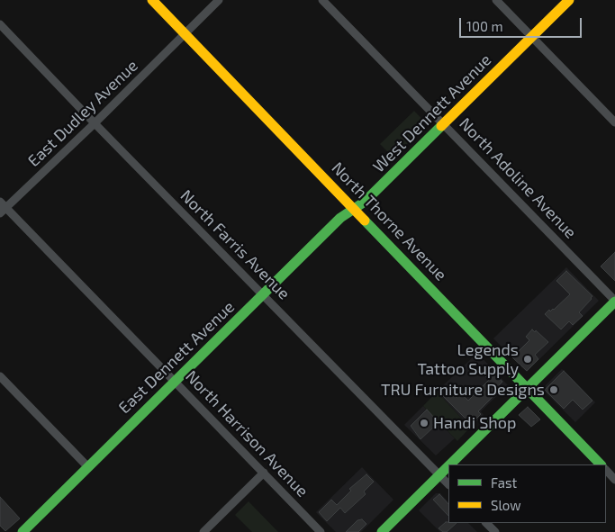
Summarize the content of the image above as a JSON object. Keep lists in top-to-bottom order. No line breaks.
{"streets":{"street":["East Dudley Avenue","West Dennett Avenue","North Adoline Avenue","North Thorne Avenue","North Farris Avenue","East Dennett Avenue","North Harrison Avenue"]},"crossings":[["East Dudley Avenue","North Thorne Avenue"],["East Dudley Avenue","North Farris Avenue"],["East Dudley Avenue","North Harrison Avenue"],["West Dennett Avenue","North Adoline Avenue"],["West Dennett Avenue","North Thorne Avenue"],["West Dennett Avenue","East Dennett Avenue"],["North Thorne Avenue","East Dennett Avenue"],["North Farris Avenue","East Dennett Avenue"],["East Dennett Avenue","North Harrison Avenue"]],"places":["Legends Tattoo Supply","TRU Furniture Designs","Handi Shop"],"legend":["Fast","Slow"],"scale_bar":"100 m"}
